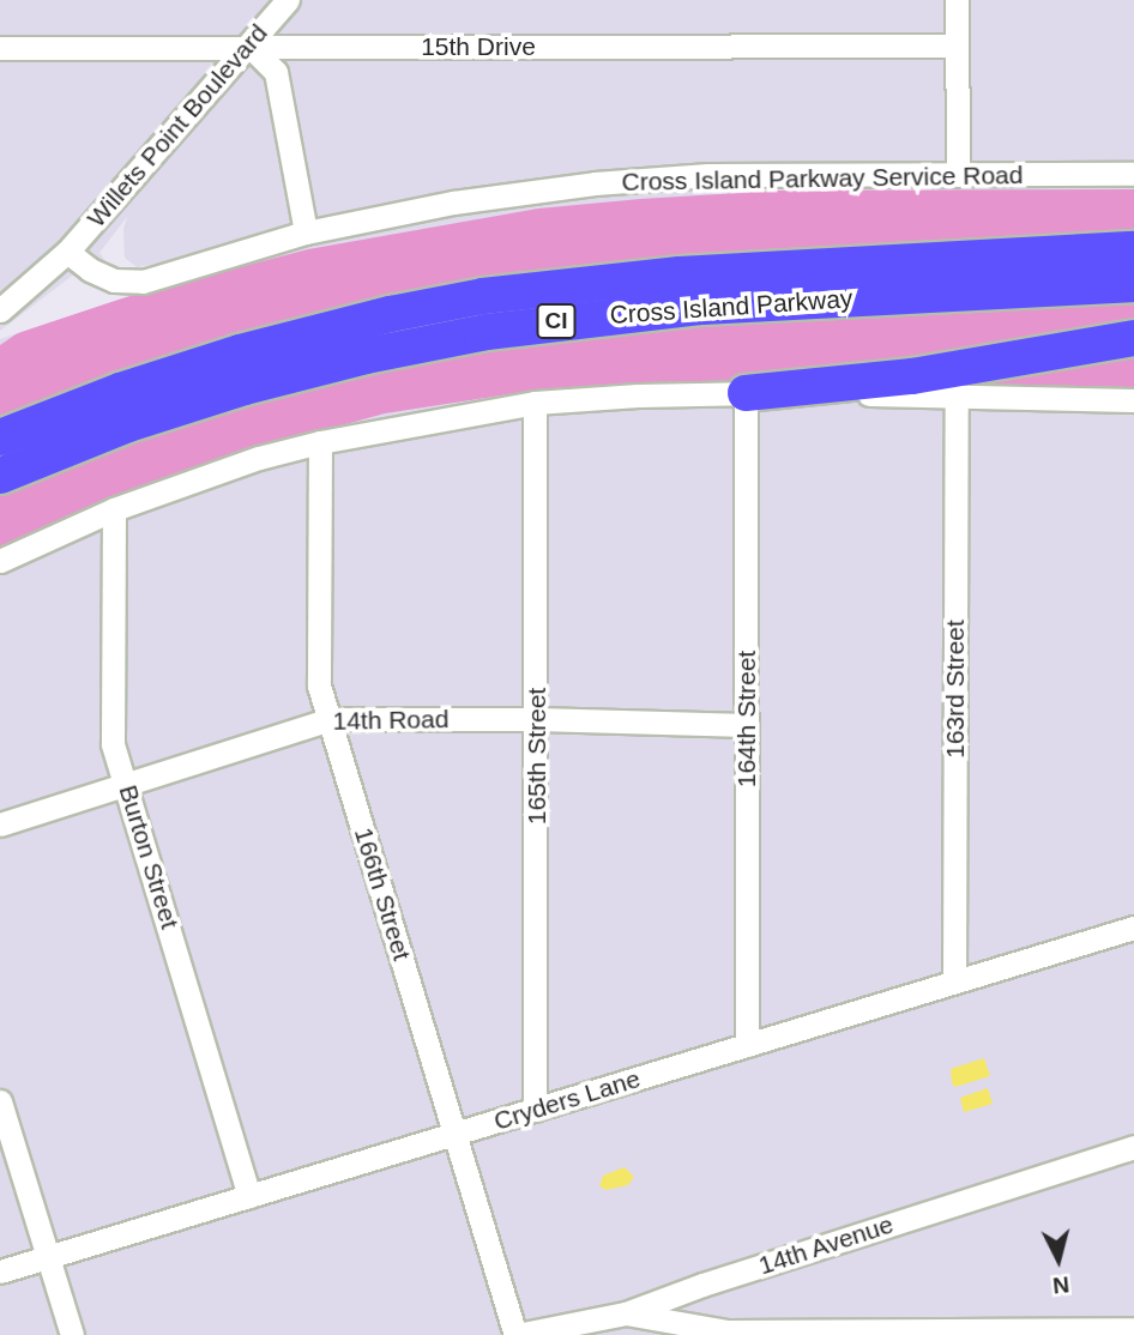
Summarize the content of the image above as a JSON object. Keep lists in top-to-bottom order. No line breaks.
{"streets":{"highway":["Cross Island Parkway","CI"],"street":["15th Drive","Willets Point Boulevard","Cross Island Parkway Service Road","163rd Street","164th Street","14th Road","165th Street","Burton Street","166th Street","Cryders Lane","14th Avenue"]},"crossings":[["15th Drive","Willets Point Boulevard"],["Willets Point Boulevard","Cross Island Parkway Service Road"],["163rd Street","Cryders Lane"],["164th Street","14th Road"],["164th Street","Cryders Lane"],["14th Road","165th Street"],["14th Road","Burton Street"],["14th Road","166th Street"],["165th Street","Cryders Lane"],["Burton Street","Cryders Lane"],["166th Street","Cryders Lane"],["166th Street","14th Avenue"]],"north":"bottom"}
